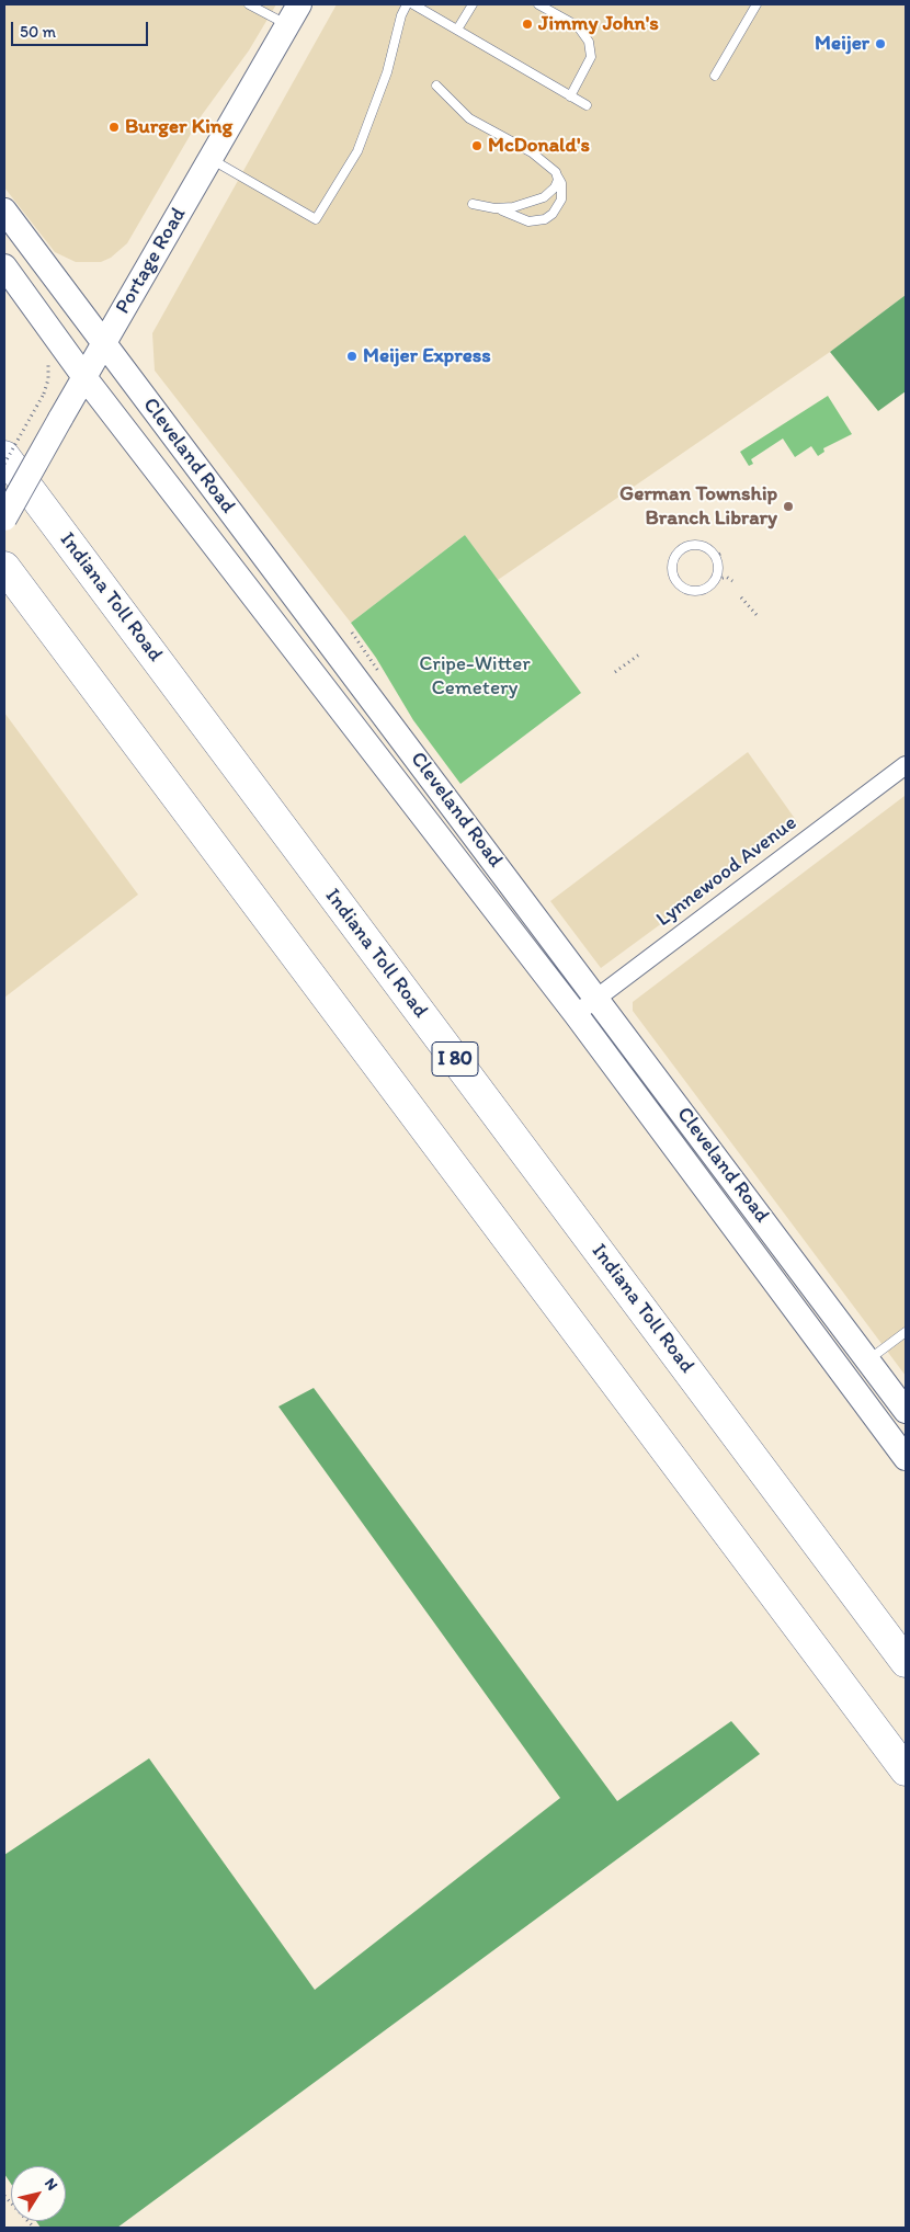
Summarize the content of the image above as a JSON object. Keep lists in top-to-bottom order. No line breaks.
{"streets":{"highway":["Indiana Toll Road","I 80"],"main road":["Portage Road","Cleveland Road"],"street":["Lynnewood Avenue"]},"crossings":[["Portage Road","Cleveland Road"],["Cleveland Road","Lynnewood Avenue"]],"parks":["Cripe-Witter Cemetery"],"places":["Jimmy John's","Meijer","Burger King","McDonald's","Meijer Express","German Township Branch Library"],"scale_bar":"50 m","north":"top right"}
